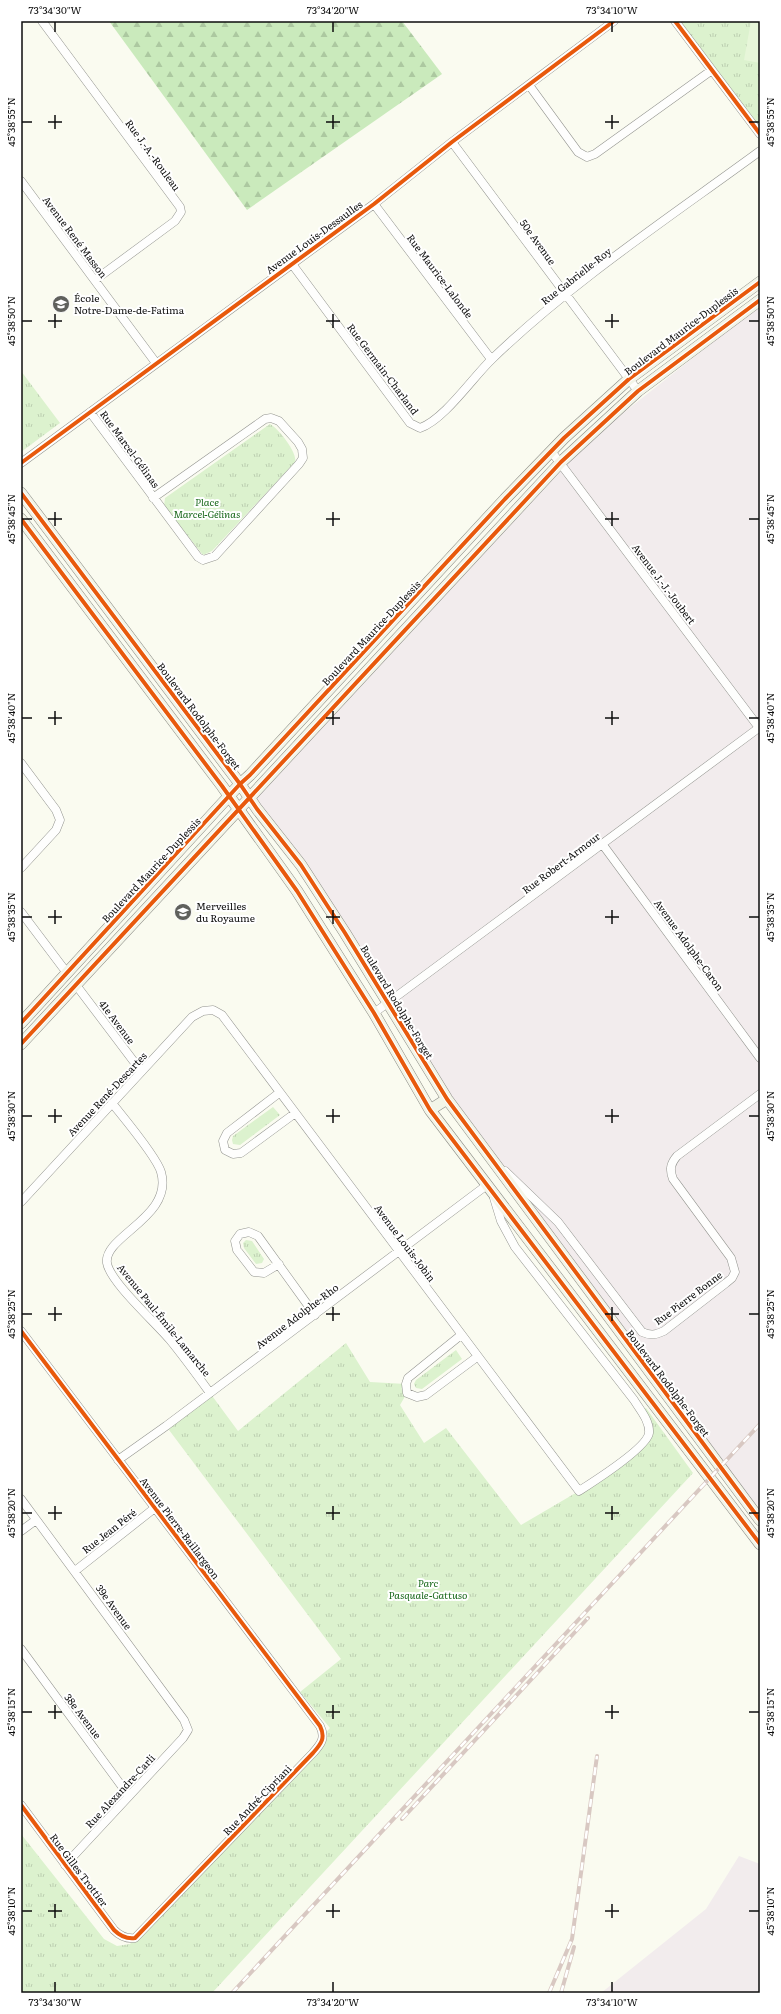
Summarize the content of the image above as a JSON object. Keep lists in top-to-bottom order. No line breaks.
{"streets":{"street":["Rue J.-A.-Rouleau","Avenue René Masson","Avenue Louis-Dessaulles","50e Avenue","Rue Maurice-Lalonde","Rue Gabrielle-Roy","Boulevard Maurice-Duplessis","Rue Germain-Charland","Rue Marcel-Gélinas","Avenue J.-J.-Joubert","Boulevard Rodolphe-Forget","Rue Robert-Armour","Avenue Adolphe-Caron","41e Avenue","Avenue René-Descartes","Avenue Louis-Jobin","Rue Pierre Bonne","Avenue Adolphe-Rho","Avenue Paul-Émile-Lamarche","Avenue Pierre-Baillargeon","Rue Jean Péré","39e Avenue","38e Avenue","Rue Alexandre-Carli","Rue André-Cipriani","Rue Gilles Trottier"]},"crossings":[["Rue J.-A.-Rouleau","Avenue René Masson"],["Avenue René Masson","Avenue Louis-Dessaulles"],["Avenue Louis-Dessaulles","50e Avenue"],["Avenue Louis-Dessaulles","Rue Maurice-Lalonde"],["Avenue Louis-Dessaulles","Rue Germain-Charland"],["Avenue Louis-Dessaulles","Rue Marcel-Gélinas"],["50e Avenue","Rue Gabrielle-Roy"],["50e Avenue","Boulevard Maurice-Duplessis"],["Rue Maurice-Lalonde","Rue Gabrielle-Roy"],["Rue Gabrielle-Roy","Rue Germain-Charland"],["Boulevard Maurice-Duplessis","Avenue J.-J.-Joubert"],["Boulevard Maurice-Duplessis","Boulevard Rodolphe-Forget"],["Avenue J.-J.-Joubert","Rue Robert-Armour"],["Boulevard Rodolphe-Forget","Rue Robert-Armour"],["Boulevard Rodolphe-Forget","Rue Pierre Bonne"],["Rue Robert-Armour","Avenue Adolphe-Caron"],["41e Avenue","Avenue René-Descartes"],["Avenue René-Descartes","Avenue Louis-Jobin"],["Avenue René-Descartes","Avenue Paul-Émile-Lamarche"],["Avenue Louis-Jobin","Avenue Adolphe-Rho"],["Avenue Adolphe-Rho","Avenue Paul-Émile-Lamarche"],["Avenue Adolphe-Rho","Avenue Pierre-Baillargeon"],["Avenue Pierre-Baillargeon","Rue Jean Péré"],["Avenue Pierre-Baillargeon","Rue André-Cipriani"],["Rue Jean Péré","39e Avenue"],["39e Avenue","Rue Alexandre-Carli"],["38e Avenue","Rue Alexandre-Carli"],["Rue Alexandre-Carli","Rue Gilles Trottier"],["Rue André-Cipriani","Rue Gilles Trottier"]],"parks":["Place Marcel-Gélinas","Parc Pasquale-Gattuso"],"places":{"school or university":["École Notre-Dame-de-Fatima","Merveilles du Royaume"]},"coordinates":["73°34'30\"W","73°34'20\"W","73°34'10\"W","45°38'55\"N","45°38'50\"N","45°38'45\"N","45°38'40\"N","45°38'35\"N","45°38'30\"N","45°38'25\"N","45°38'20\"N","45°38'15\"N","45°38'10\"N"]}
